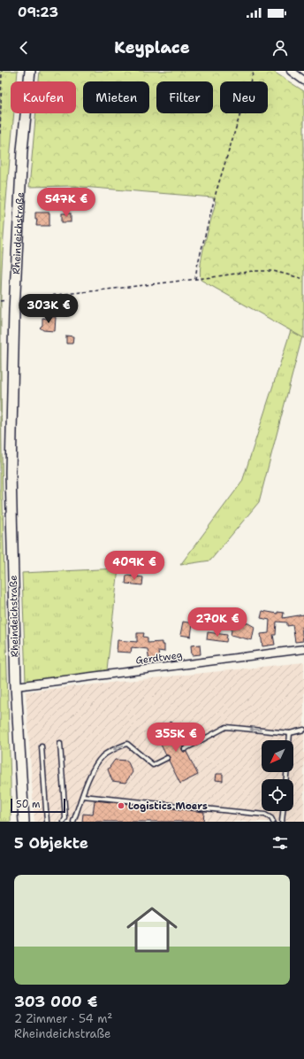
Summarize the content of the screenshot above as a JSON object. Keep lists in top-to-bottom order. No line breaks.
{"streets":{"main road":["Rheindeichstraße"],"street":["Gerdtweg"]},"crossings":[["Rheindeichstraße","Gerdtweg"]],"places":["Logistics Moers"],"scale_bar":"50 m","north":"bottom left","page":{"status":"09:23","header":"Keyplace","chip":["Kaufen","Mieten","Filter","Neu"],"price":["547K €","303K €","409K €","270K €","355K €"],"scale":"50 m","heading":"5 Objekte","list":[{"name":"303 000 €","note":"2 Zimmer · 54 m² · Rheindeichstraße"}]}}
